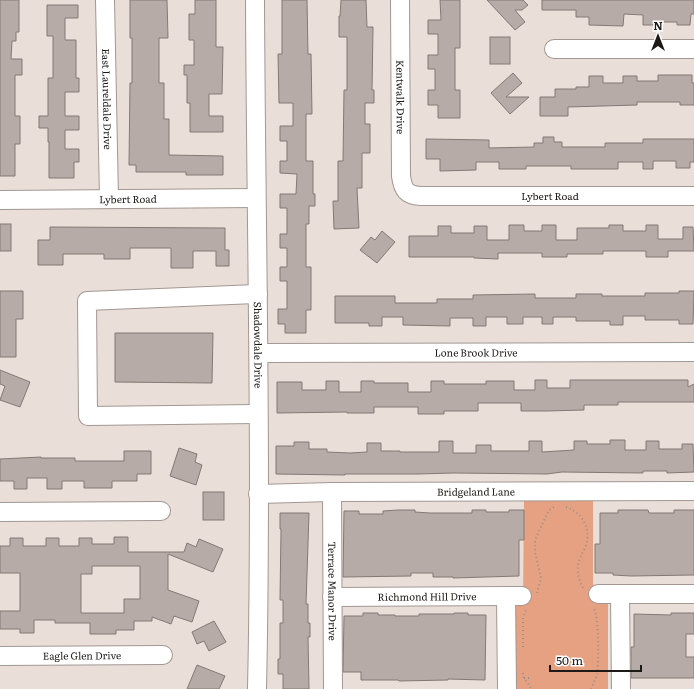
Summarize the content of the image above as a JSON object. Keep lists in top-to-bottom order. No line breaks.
{"streets":{"street":["Kentwalk Drive","East Laureldale Drive","Lybert Road","Shadowdale Drive","Lone Brook Drive","Bridgeland Lane","Terrace Manor Drive","Richmond Hill Drive","Eagle Glen Drive"]},"crossings":[["Kentwalk Drive","Lybert Road"],["East Laureldale Drive","Lybert Road"],["Lybert Road","Shadowdale Drive"],["Shadowdale Drive","Lone Brook Drive"],["Shadowdale Drive","Bridgeland Lane"],["Bridgeland Lane","Terrace Manor Drive"],["Terrace Manor Drive","Richmond Hill Drive"]],"scale_bar":"50 m","north":"top"}
